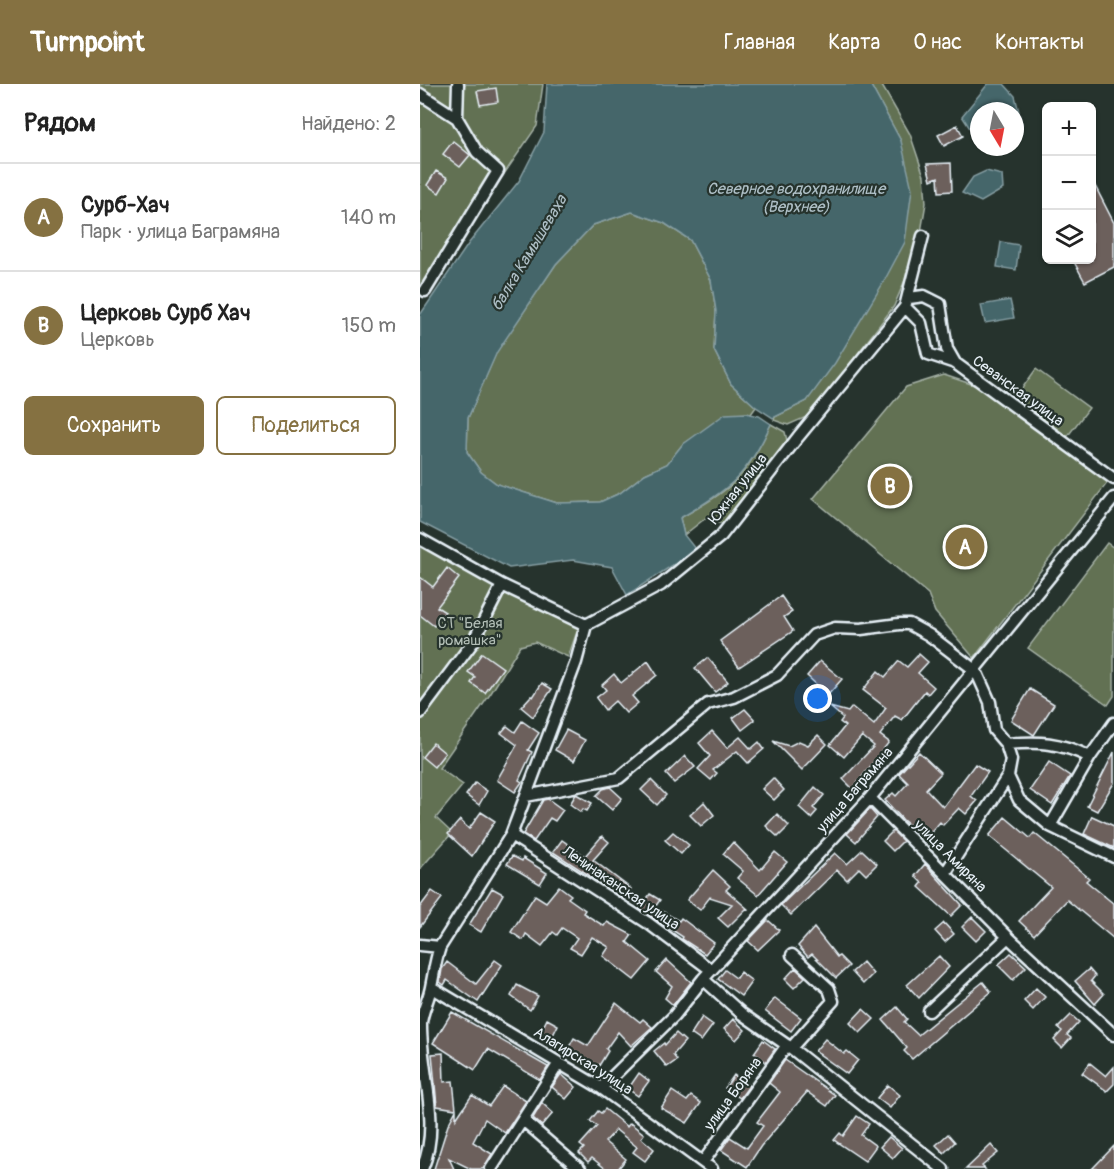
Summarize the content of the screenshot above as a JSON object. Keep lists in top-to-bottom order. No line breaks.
{"streets":{"street":["Севанская улица","Южная улица","улица Баграмяна","улица Амиряна","Ленинаканская улица","Алагирская улица","улица Боряна"]},"crossings":[["Севанская улица","Южная улица"],["улица Баграмяна","улица Амиряна"],["улица Баграмяна","Ленинаканская улица"],["улица Баграмяна","Алагирская улица"],["Алагирская улица","улица Боряна"]],"water":["Северное водохранилище (Верхнее)","балка Камышеваха"],"parks":["СТ \"Белая ромашка\""],"north":"bottom","page":{"header":"Turnpoint","nav":["Главная","Карта","О нас","Контакты"],"heading":["Рядом","Найдено: 2"],"map_buttons":["+","−"],"list":[{"mark":"A","name":"Сурб-Хач","note":"Парк · улица Баграмяна","value":"140 m"},{"mark":"B","name":"Церковь Сурб Хач","note":"Церковь","value":"150 m"}],"buttons":["Сохранить","Поделиться"],"pins":["B","A"]}}
